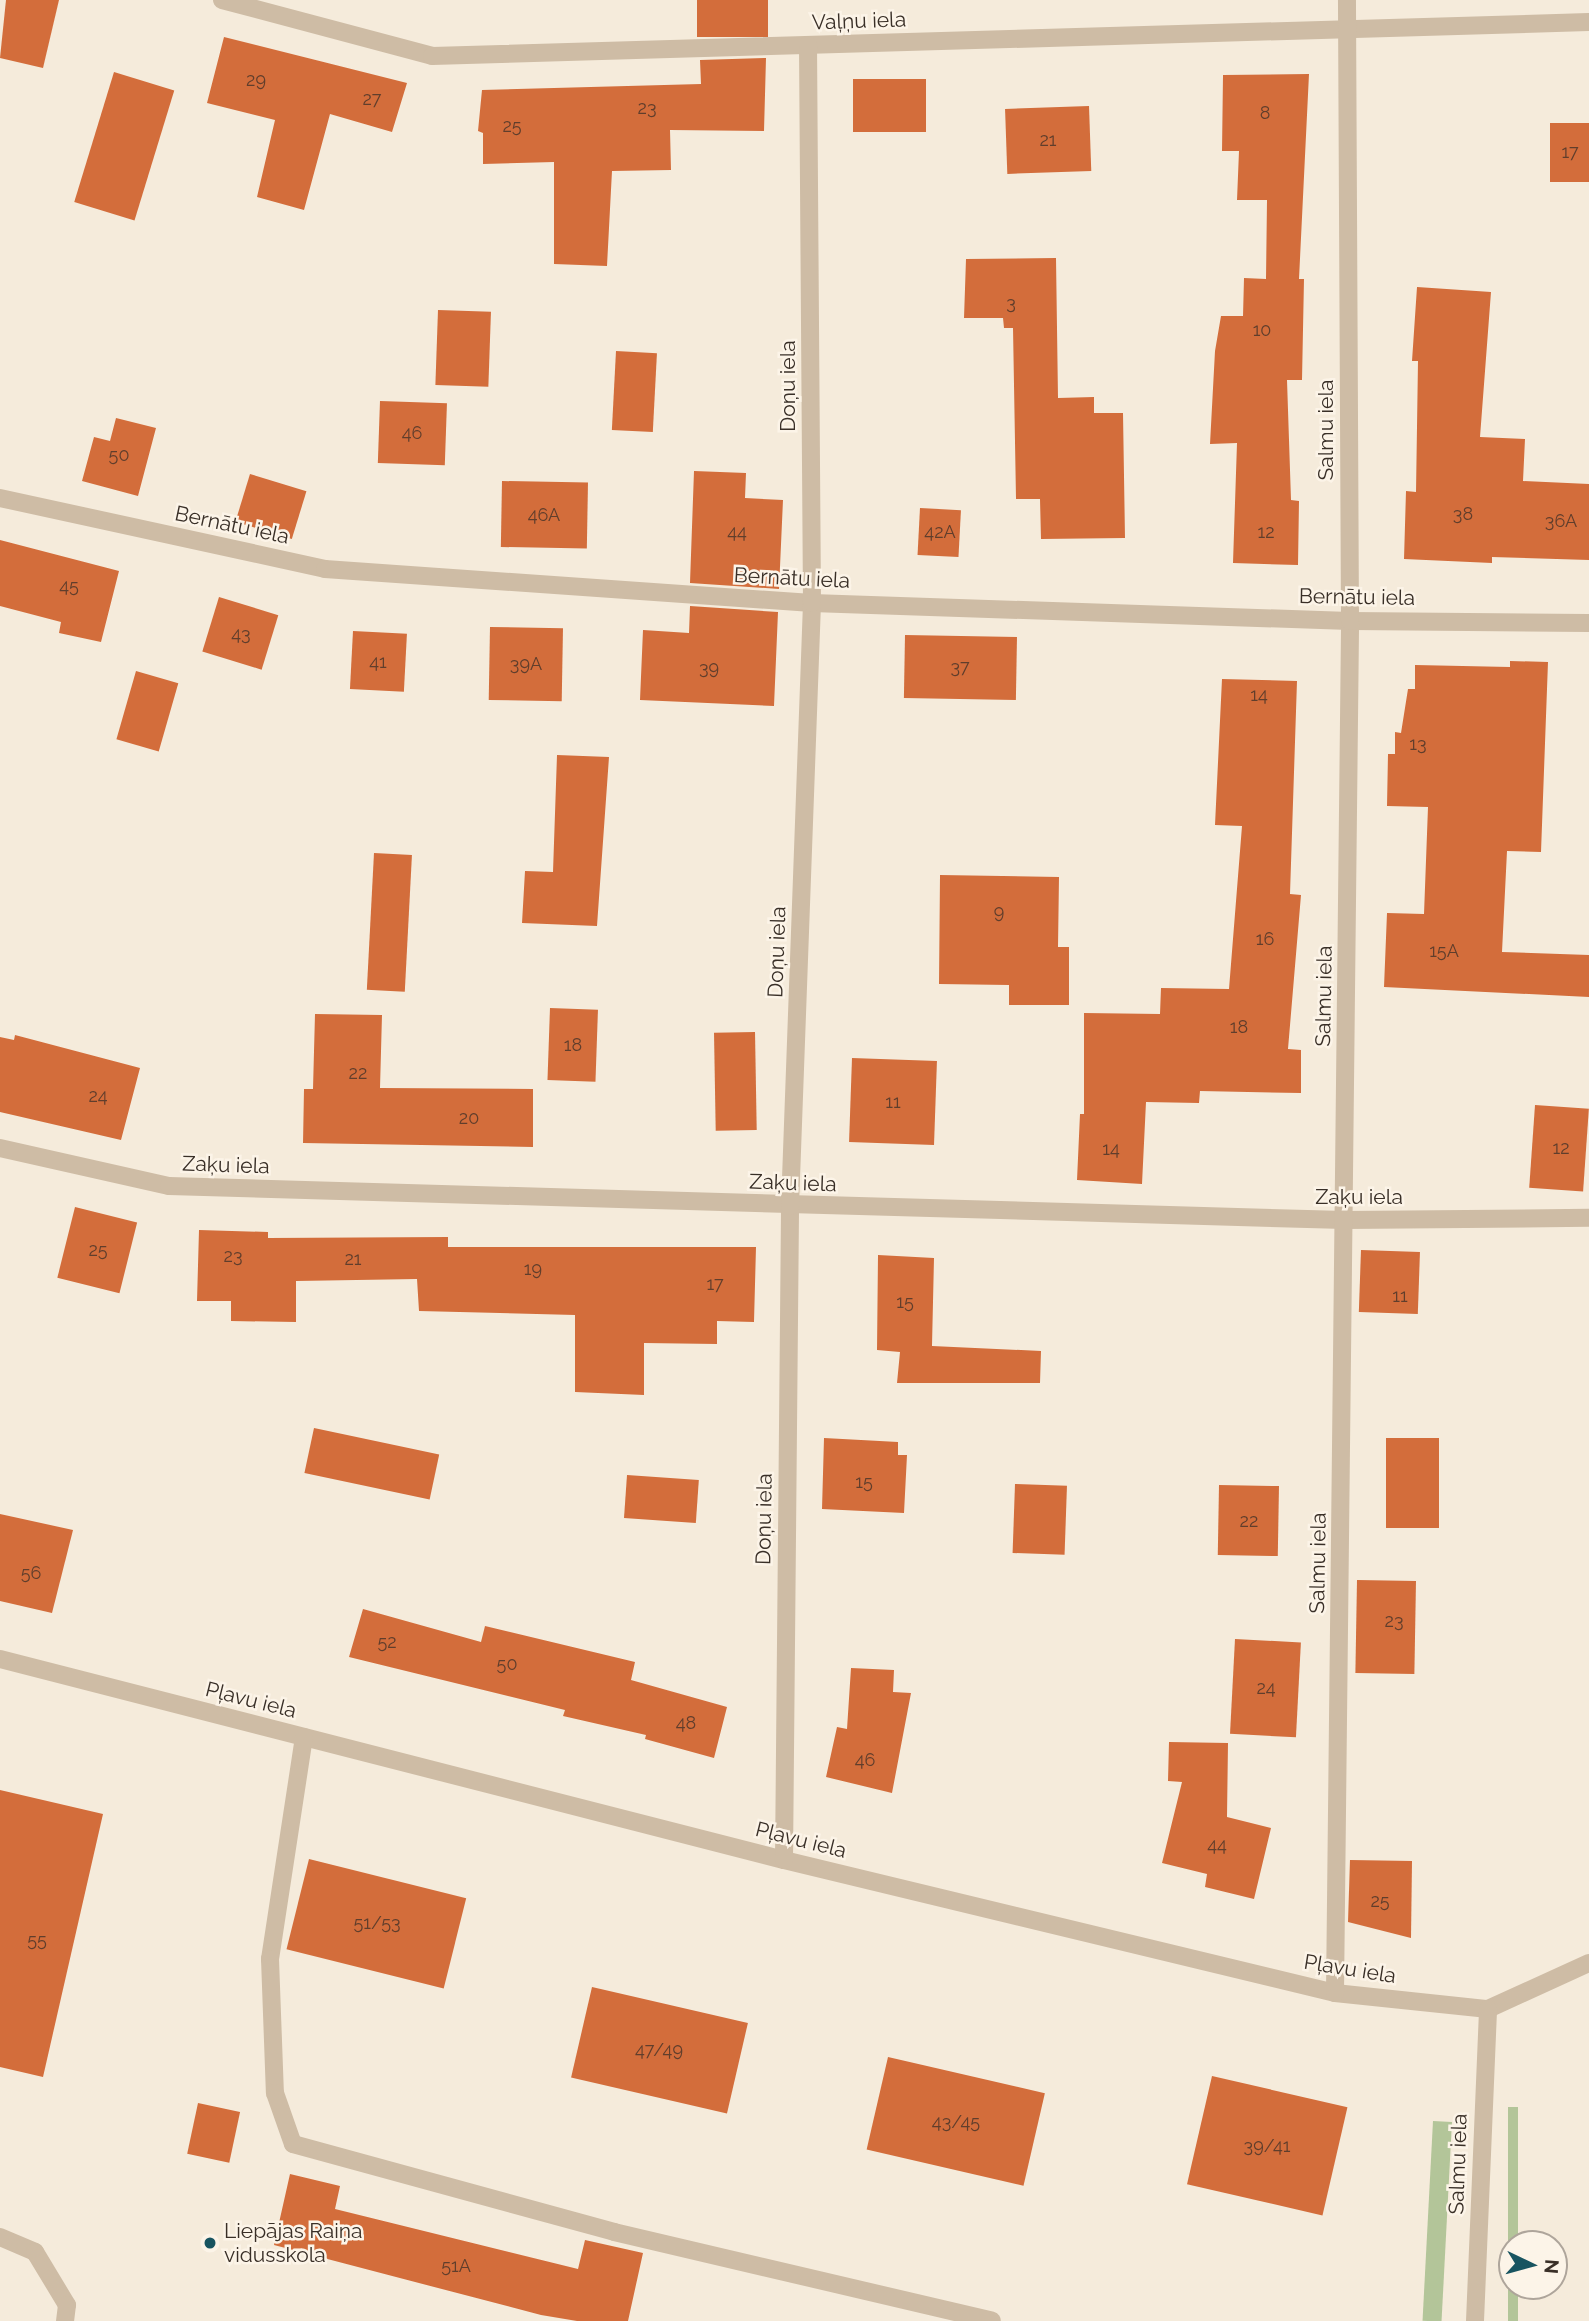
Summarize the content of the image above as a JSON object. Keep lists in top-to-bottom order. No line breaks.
{"streets":{"street":["Vaļņu iela","Doņu iela","Salmu iela","Bernātu iela","Zaķu iela","Pļavu iela"]},"crossings":[["Vaļņu iela","Doņu iela"],["Vaļņu iela","Salmu iela"],["Doņu iela","Bernātu iela"],["Doņu iela","Zaķu iela"],["Doņu iela","Pļavu iela"],["Salmu iela","Bernātu iela"],["Salmu iela","Zaķu iela"],["Salmu iela","Pļavu iela"]],"places":["Liepājas Raiņa vidusskola"],"house_numbers":["29","27","23","8","25","21","17","3","10","46","50","38","46A","36A","44","42A","12","45","43","41","39A","37","39","14","13","9","16","15A","18","18","22","24","11","20","12","14","25","23","21","19","17","11","15","15","22","56","23","52","50","24","48","46","44","25","51/53","55","47/49","43/45","39/41","51A"],"north":"right"}
